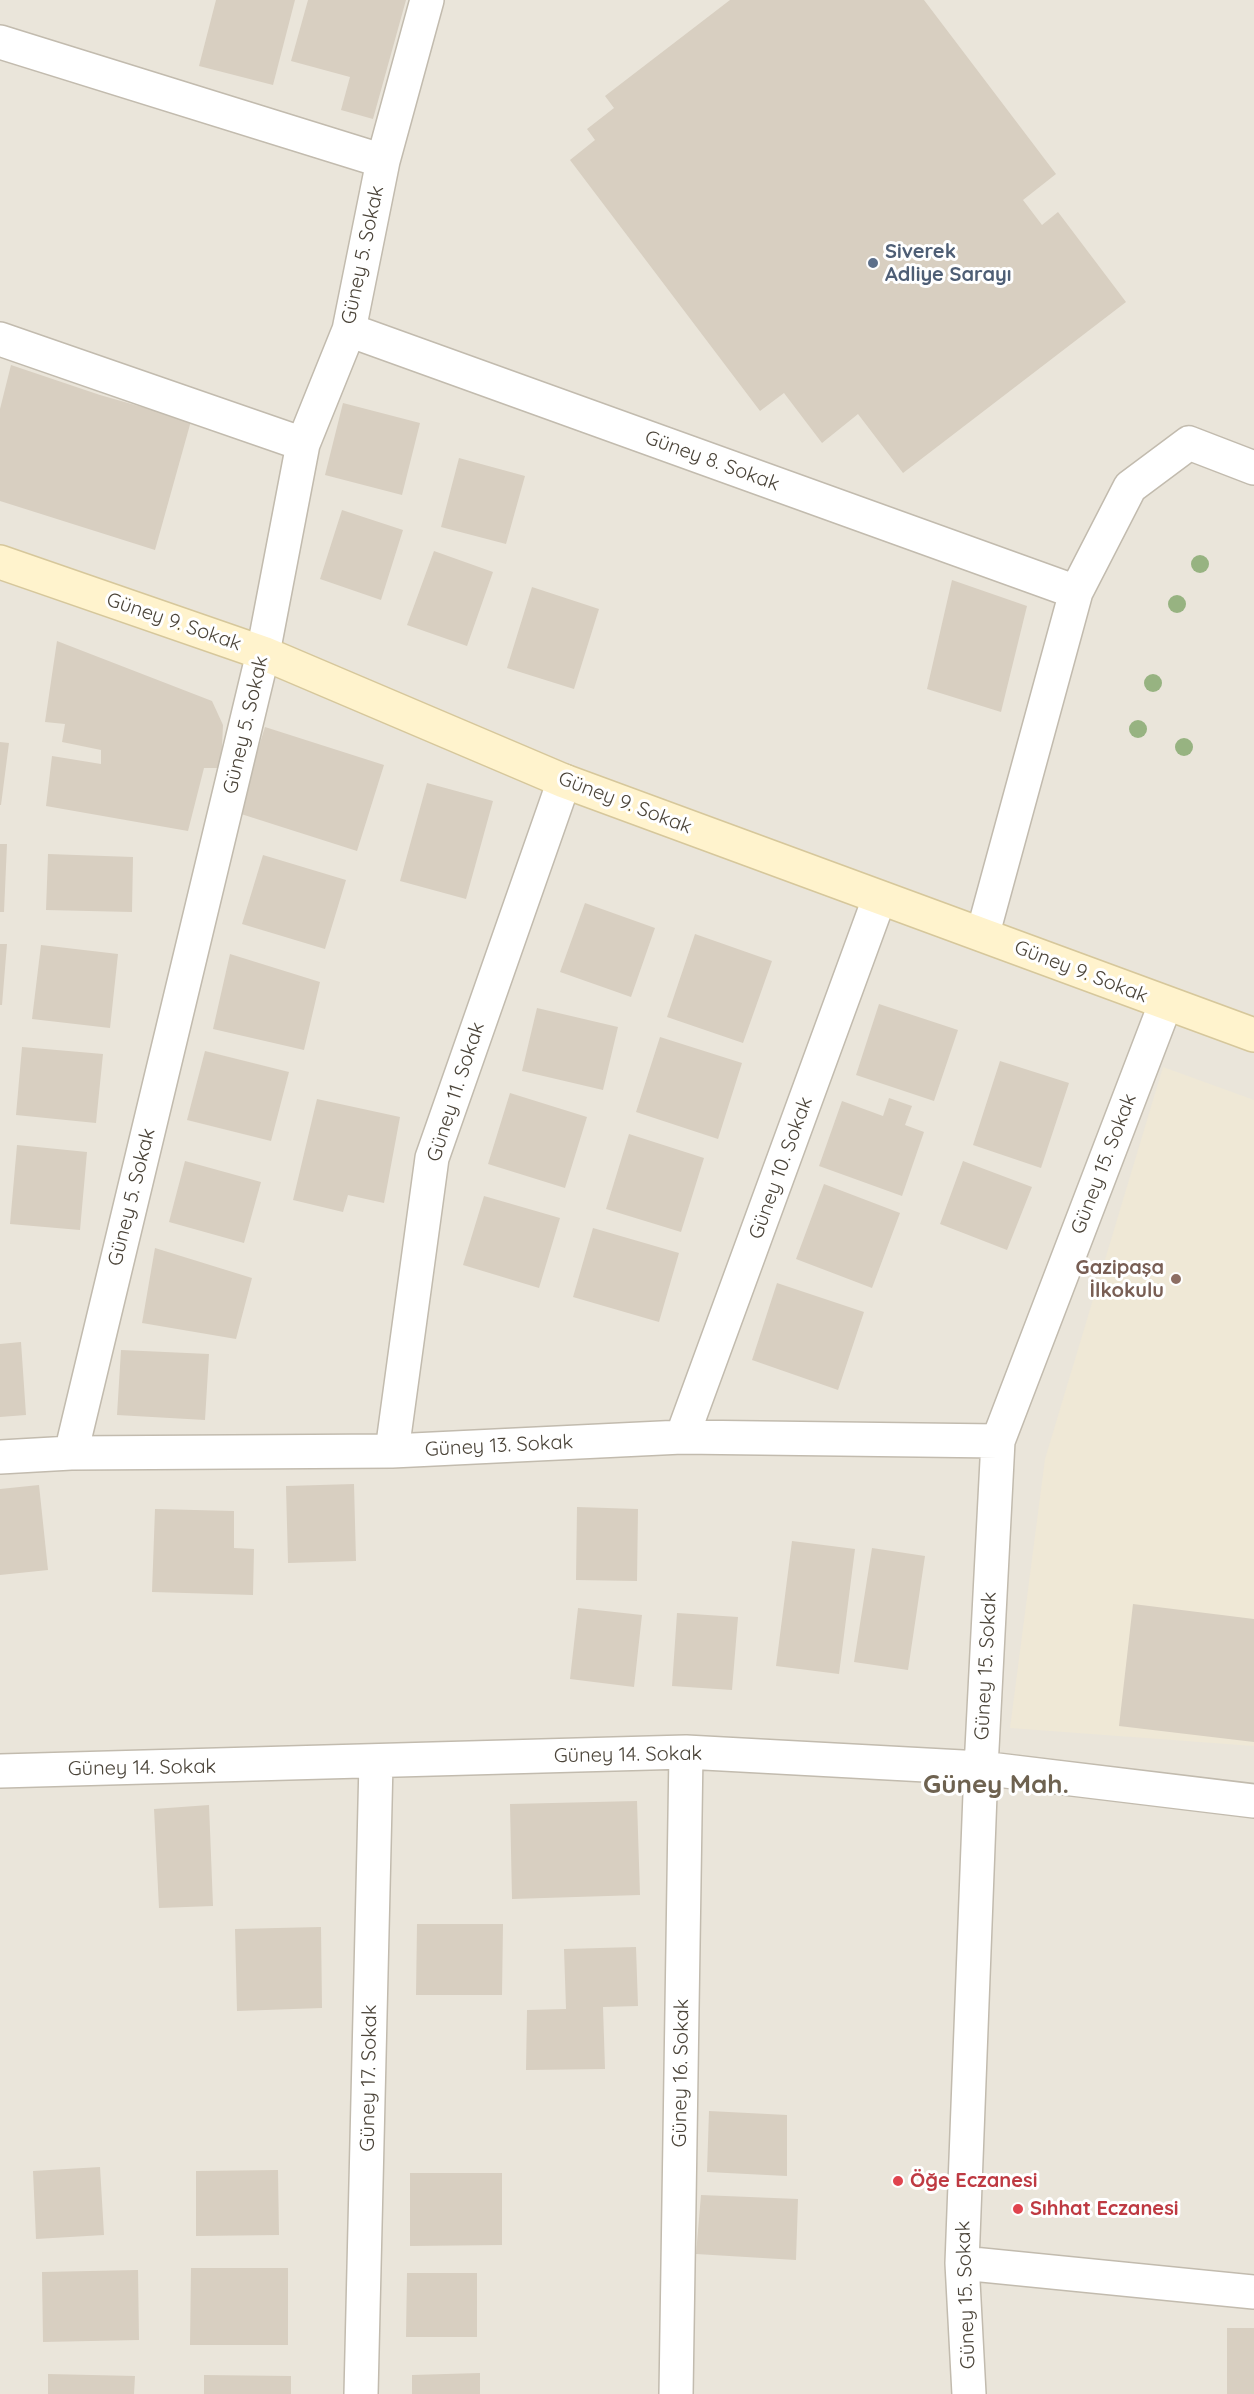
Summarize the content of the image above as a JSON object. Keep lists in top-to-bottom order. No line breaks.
{"streets":{"street":["Güney 5. Sokak","Güney 8. Sokak","Güney 9. Sokak","Güney 11. Sokak","Güney 15. Sokak","Güney 10. Sokak","Güney 13. Sokak","Güney 14. Sokak","Güney 16. Sokak","Güney 17. Sokak"]},"crossings":[["Güney 5. Sokak","Güney 8. Sokak"],["Güney 5. Sokak","Güney 9. Sokak"],["Güney 5. Sokak","Güney 13. Sokak"],["Güney 9. Sokak","Güney 11. Sokak"],["Güney 9. Sokak","Güney 15. Sokak"],["Güney 9. Sokak","Güney 10. Sokak"],["Güney 11. Sokak","Güney 13. Sokak"],["Güney 15. Sokak","Güney 13. Sokak"],["Güney 15. Sokak","Güney 14. Sokak"],["Güney 10. Sokak","Güney 13. Sokak"],["Güney 14. Sokak","Güney 16. Sokak"],["Güney 14. Sokak","Güney 17. Sokak"]],"districts":["Güney Mah."],"places":["Siverek Adliye Sarayı","Gazipaşa İlkokulu","Öğe Eczanesi","Sıhhat Eczanesi"]}
